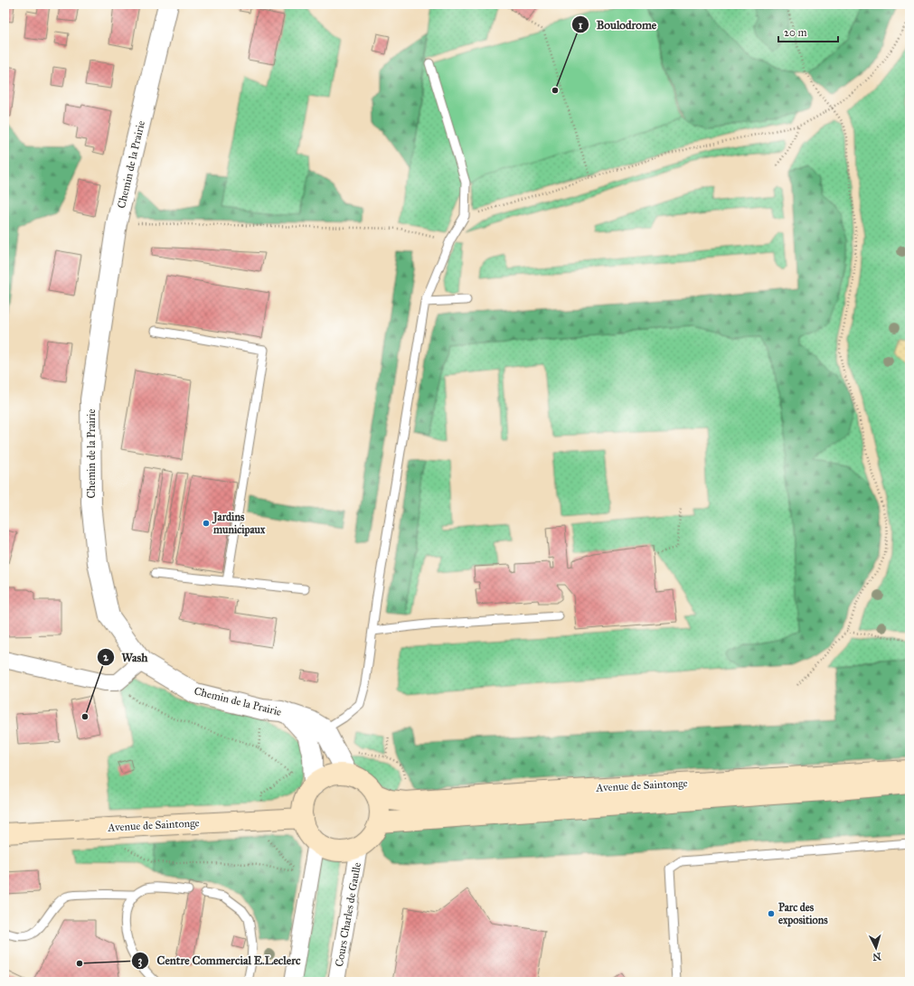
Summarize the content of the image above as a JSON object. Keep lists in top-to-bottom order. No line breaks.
{"streets":{"main road":["Avenue de Saintonge"],"street":["Chemin de la Prairie","Cours Charles de Gaulle"]},"crossings":[["Chemin de la Prairie","Avenue de Saintonge"],["Chemin de la Prairie","Cours Charles de Gaulle"],["Avenue de Saintonge","Cours Charles de Gaulle"]],"places":["Boulodrome","Jardins municipaux","Wash","Parc des expositions","Centre Commercial E.Leclerc"],"scale_bar":"20 m","north":"bottom"}
